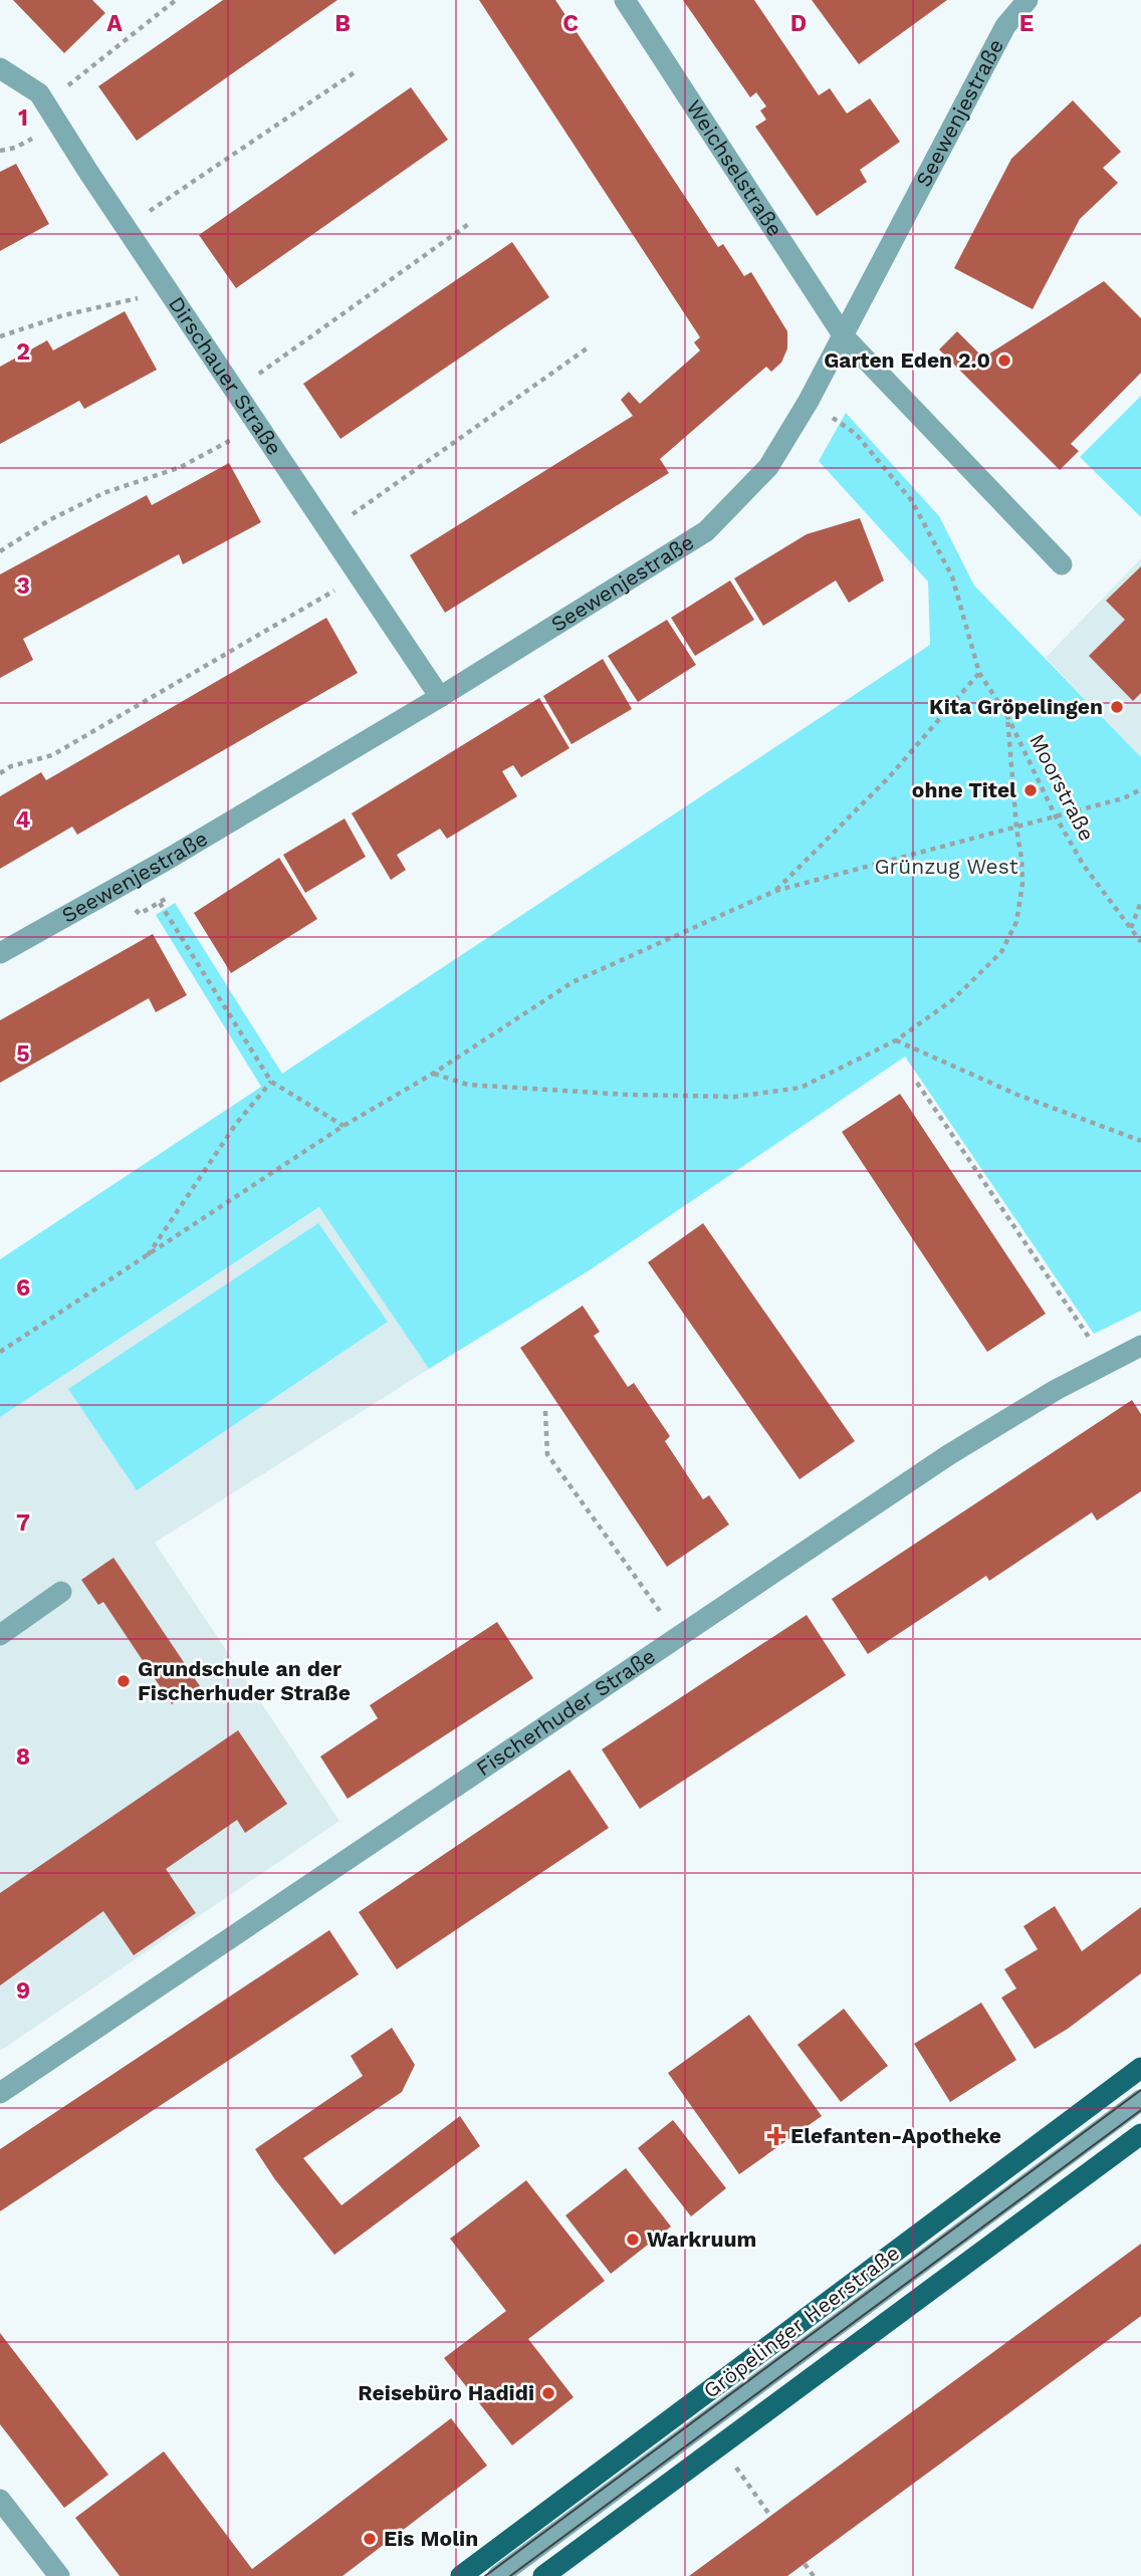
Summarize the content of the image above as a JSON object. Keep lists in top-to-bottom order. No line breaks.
{"streets":{"main road":["Gröpelinger Heerstraße"],"street":["Seewenjestraße","Weichselstraße","Dirschauer Straße","Fischerhuder Straße"],"path":["Moorstraße"]},"crossings":[["Seewenjestraße","Weichselstraße"],["Seewenjestraße","Dirschauer Straße"],["Seewenjestraße","Moorstraße"]],"parks":["Grünzug West"],"places":{"other":["Garten Eden 2.0","Kita Gröpelingen","ohne Titel","Grundschule an der Fischerhuder Straße","Warkruum","Reisebüro Hadidi","Eis Molin"],"health":["Elefanten-Apotheke"]},"grid":{"columns":["A","B","C","D","E"],"rows":["1","2","3","4","5","6","7","8","9"]}}
